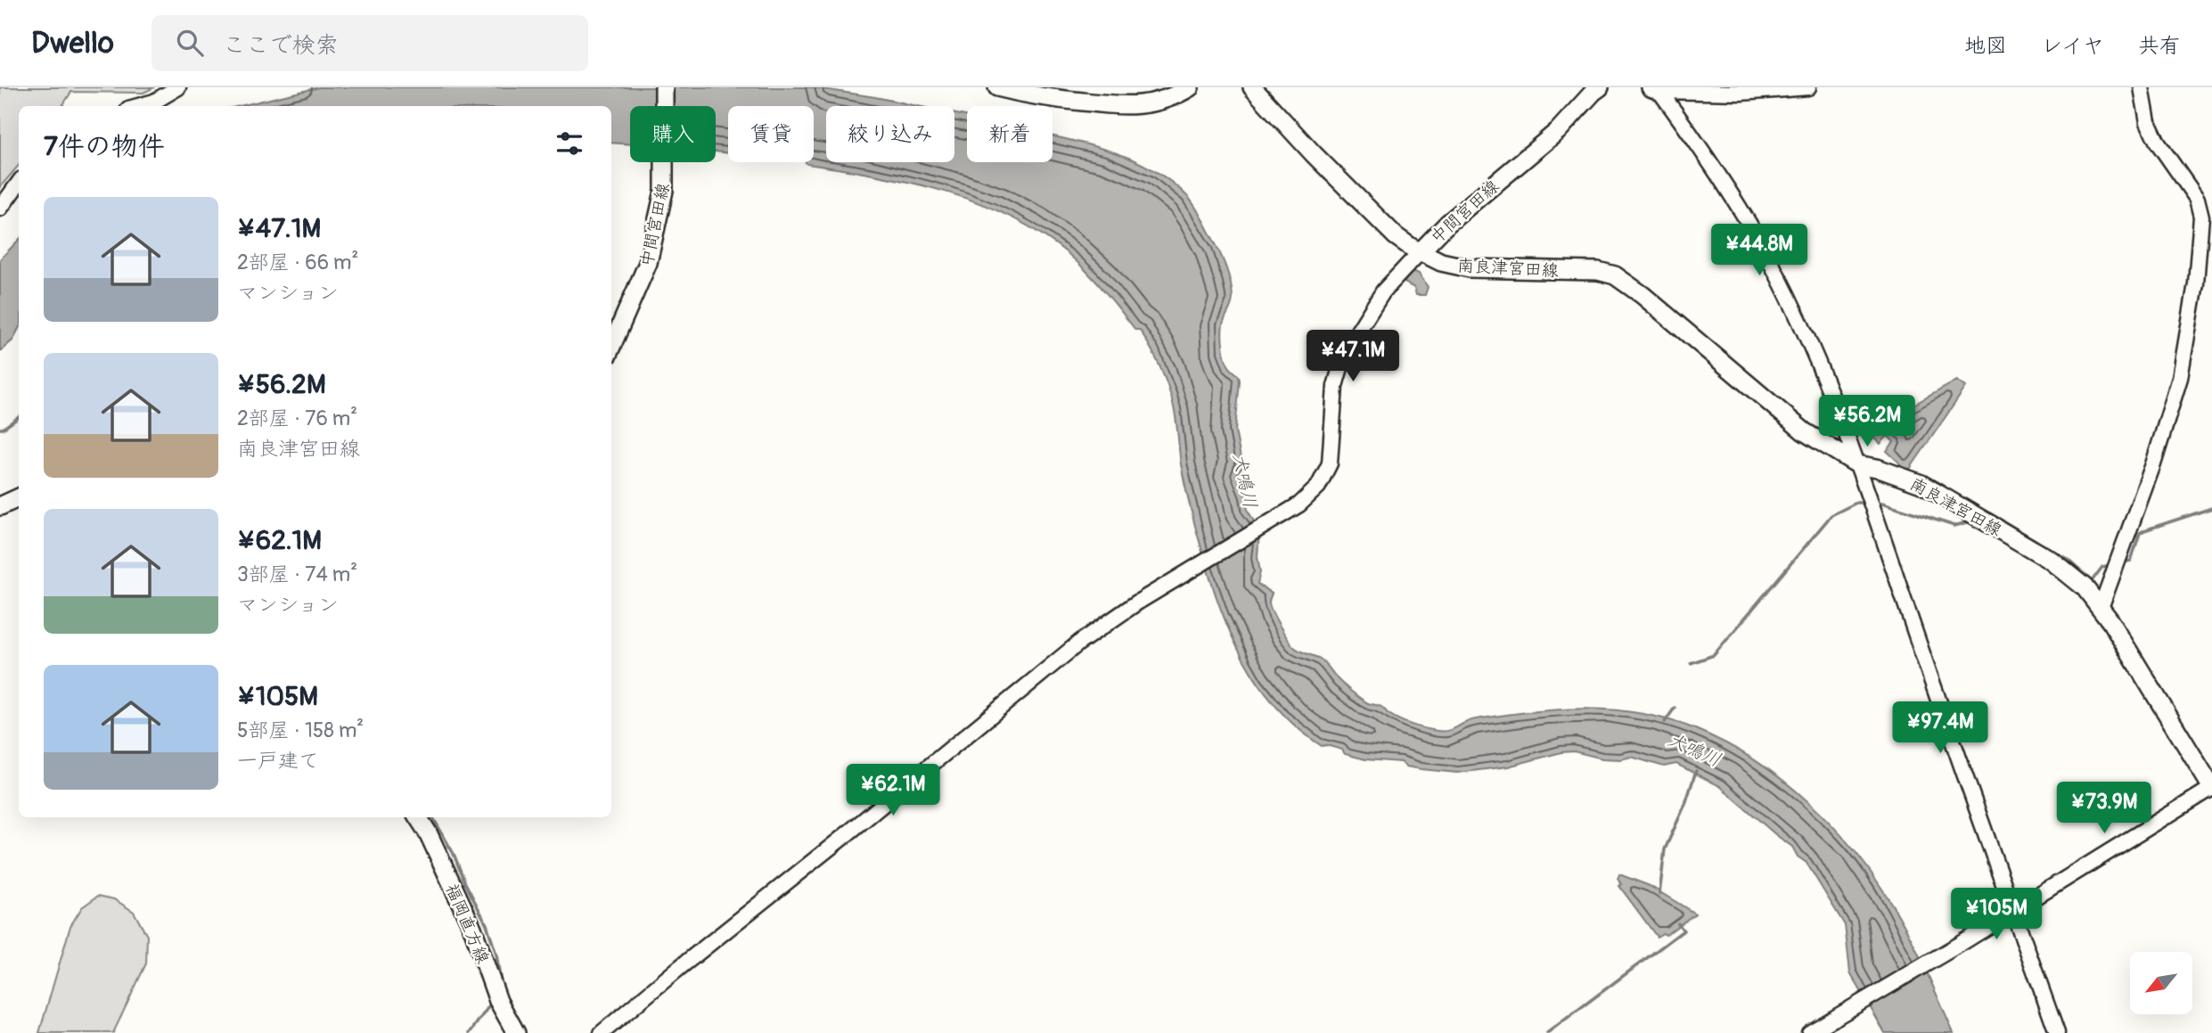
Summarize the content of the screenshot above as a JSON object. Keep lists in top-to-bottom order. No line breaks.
{"streets":{"main road":["中間宮田線","南良津宮田線","福岡直方線"]},"crossings":[["中間宮田線","南良津宮田線"]],"water":["犬鳴川"],"north":"bottom left","page":{"header":"Dwello","search":"ここで検索","nav":["地図","レイヤ","共有"],"chip":["購入","賃貸","絞り込み","新着"],"heading":"7件の物件","list":[{"name":"¥47.1M","note":"2部屋 · 66 m² · マンション"},{"name":"¥56.2M","note":"2部屋 · 76 m² · 南良津宮田線"},{"name":"¥62.1M","note":"3部屋 · 74 m² · マンション"},{"name":"¥105M","note":"5部屋 · 158 m² · 一戸建て"}],"price":["¥44.8M","¥47.1M","¥56.2M","¥97.4M","¥62.1M","¥73.9M","¥105M"]}}
